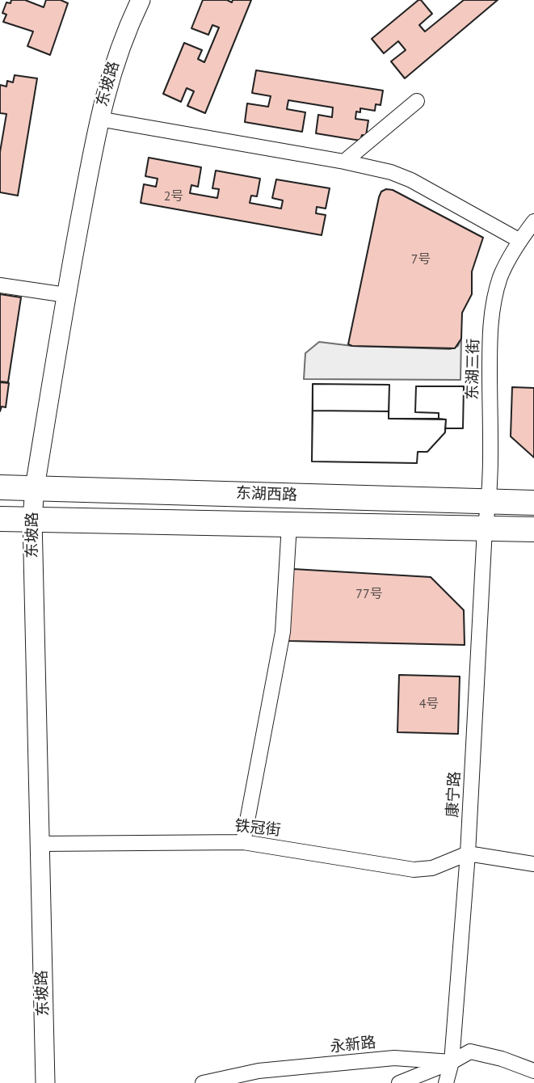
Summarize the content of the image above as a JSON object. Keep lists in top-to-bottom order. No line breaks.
{"streets":{"main road":["东湖西路"],"street":["东坡路","东湖三街","康宁路","铁冠街","永新路"]},"crossings":[["东坡路","东湖西路"],["东坡路","铁冠街"],["东湖三街","东湖西路"],["东湖三街","康宁路"],["东湖西路","康宁路"],["康宁路","铁冠街"],["康宁路","永新路"]],"house_numbers":["2号","7号","77号","4号"]}
